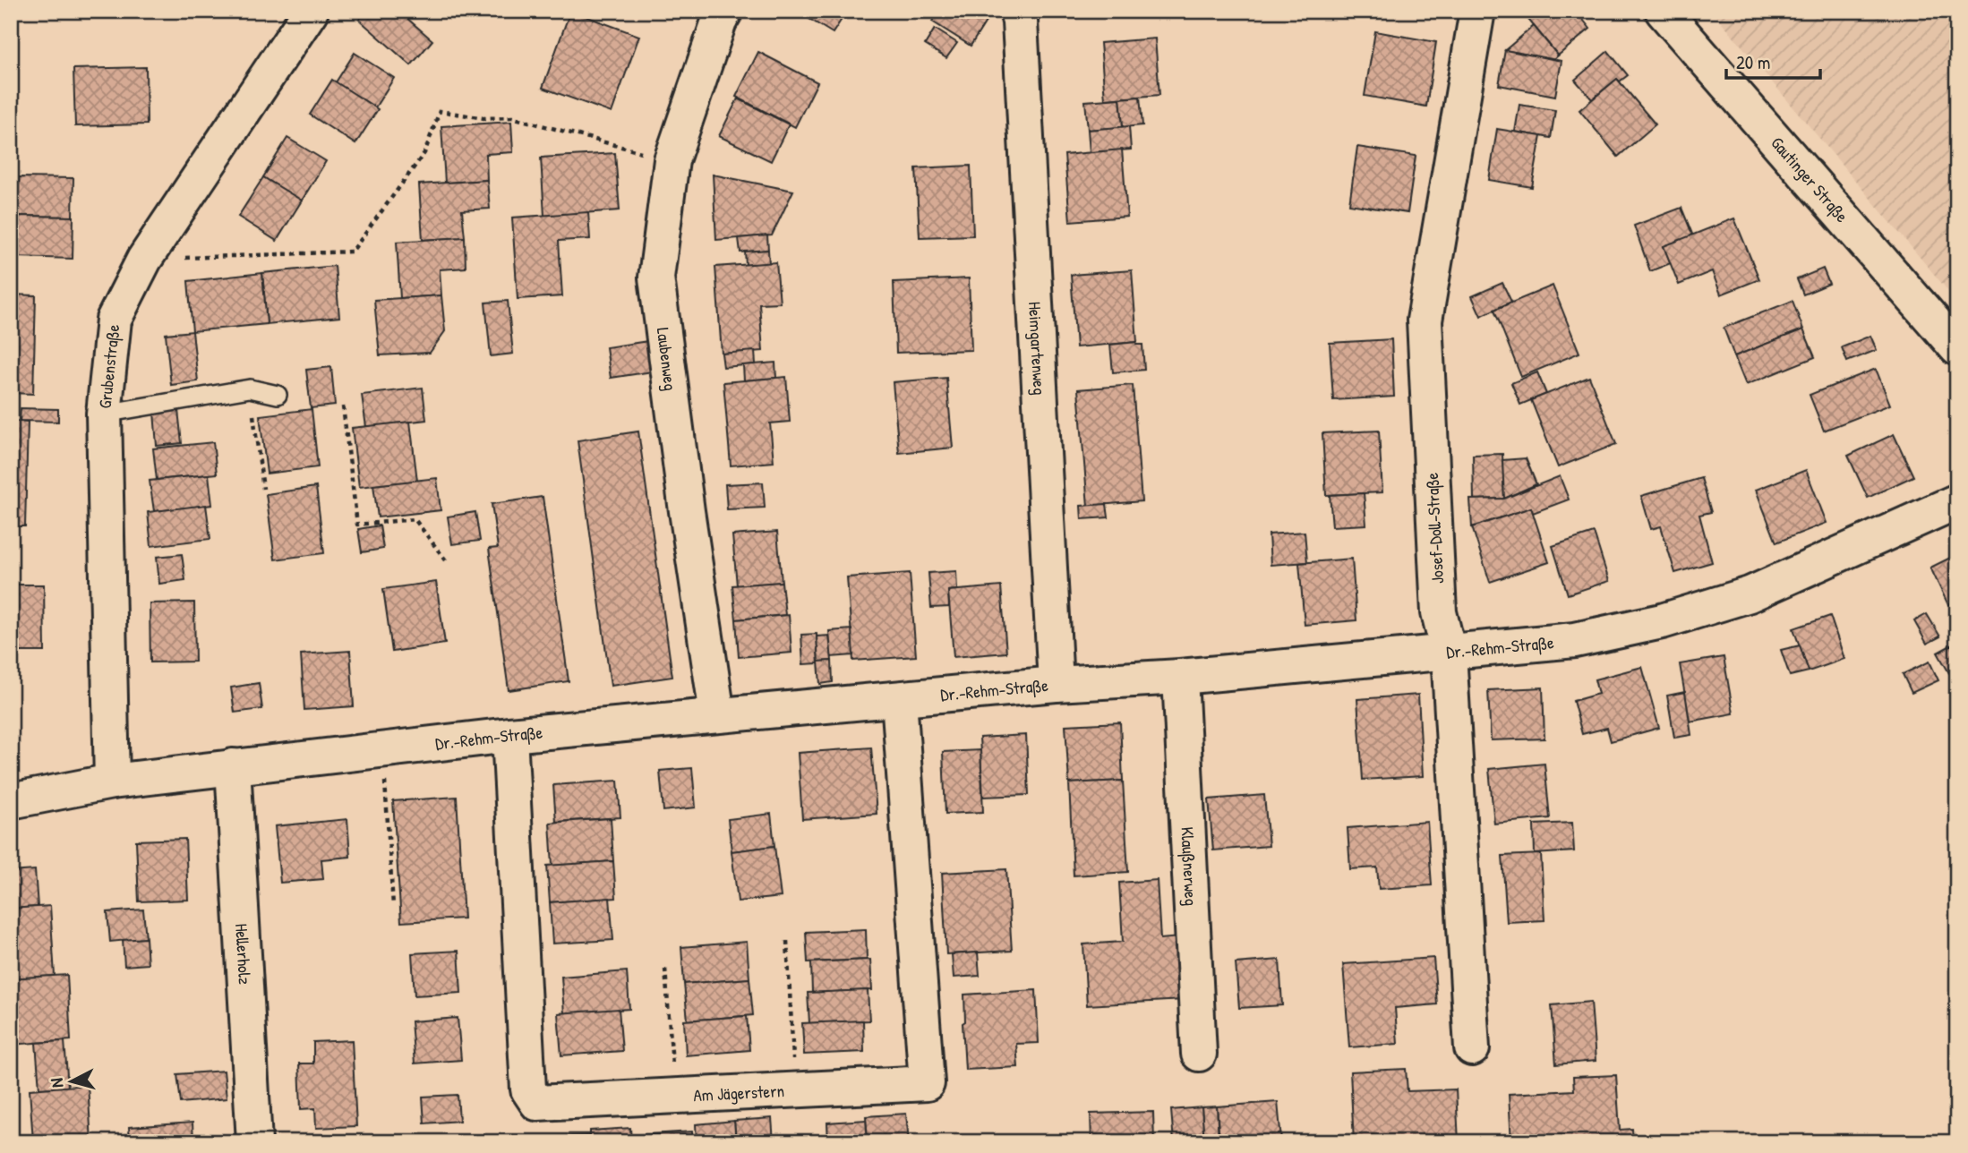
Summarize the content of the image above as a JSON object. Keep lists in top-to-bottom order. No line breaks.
{"streets":{"street":["Gautinger Straße","Heimgartenweg","Laubenweg","Grubenstraße","Josef-Doll-Straße","Dr.-Rehm-Straße","Klaußnerweg","Hellerholz","Am Jägerstern"]},"crossings":[["Heimgartenweg","Dr.-Rehm-Straße"],["Laubenweg","Dr.-Rehm-Straße"],["Grubenstraße","Dr.-Rehm-Straße"],["Josef-Doll-Straße","Dr.-Rehm-Straße"],["Dr.-Rehm-Straße","Klaußnerweg"],["Dr.-Rehm-Straße","Hellerholz"],["Dr.-Rehm-Straße","Am Jägerstern"]],"scale_bar":"20 m","north":"left"}
